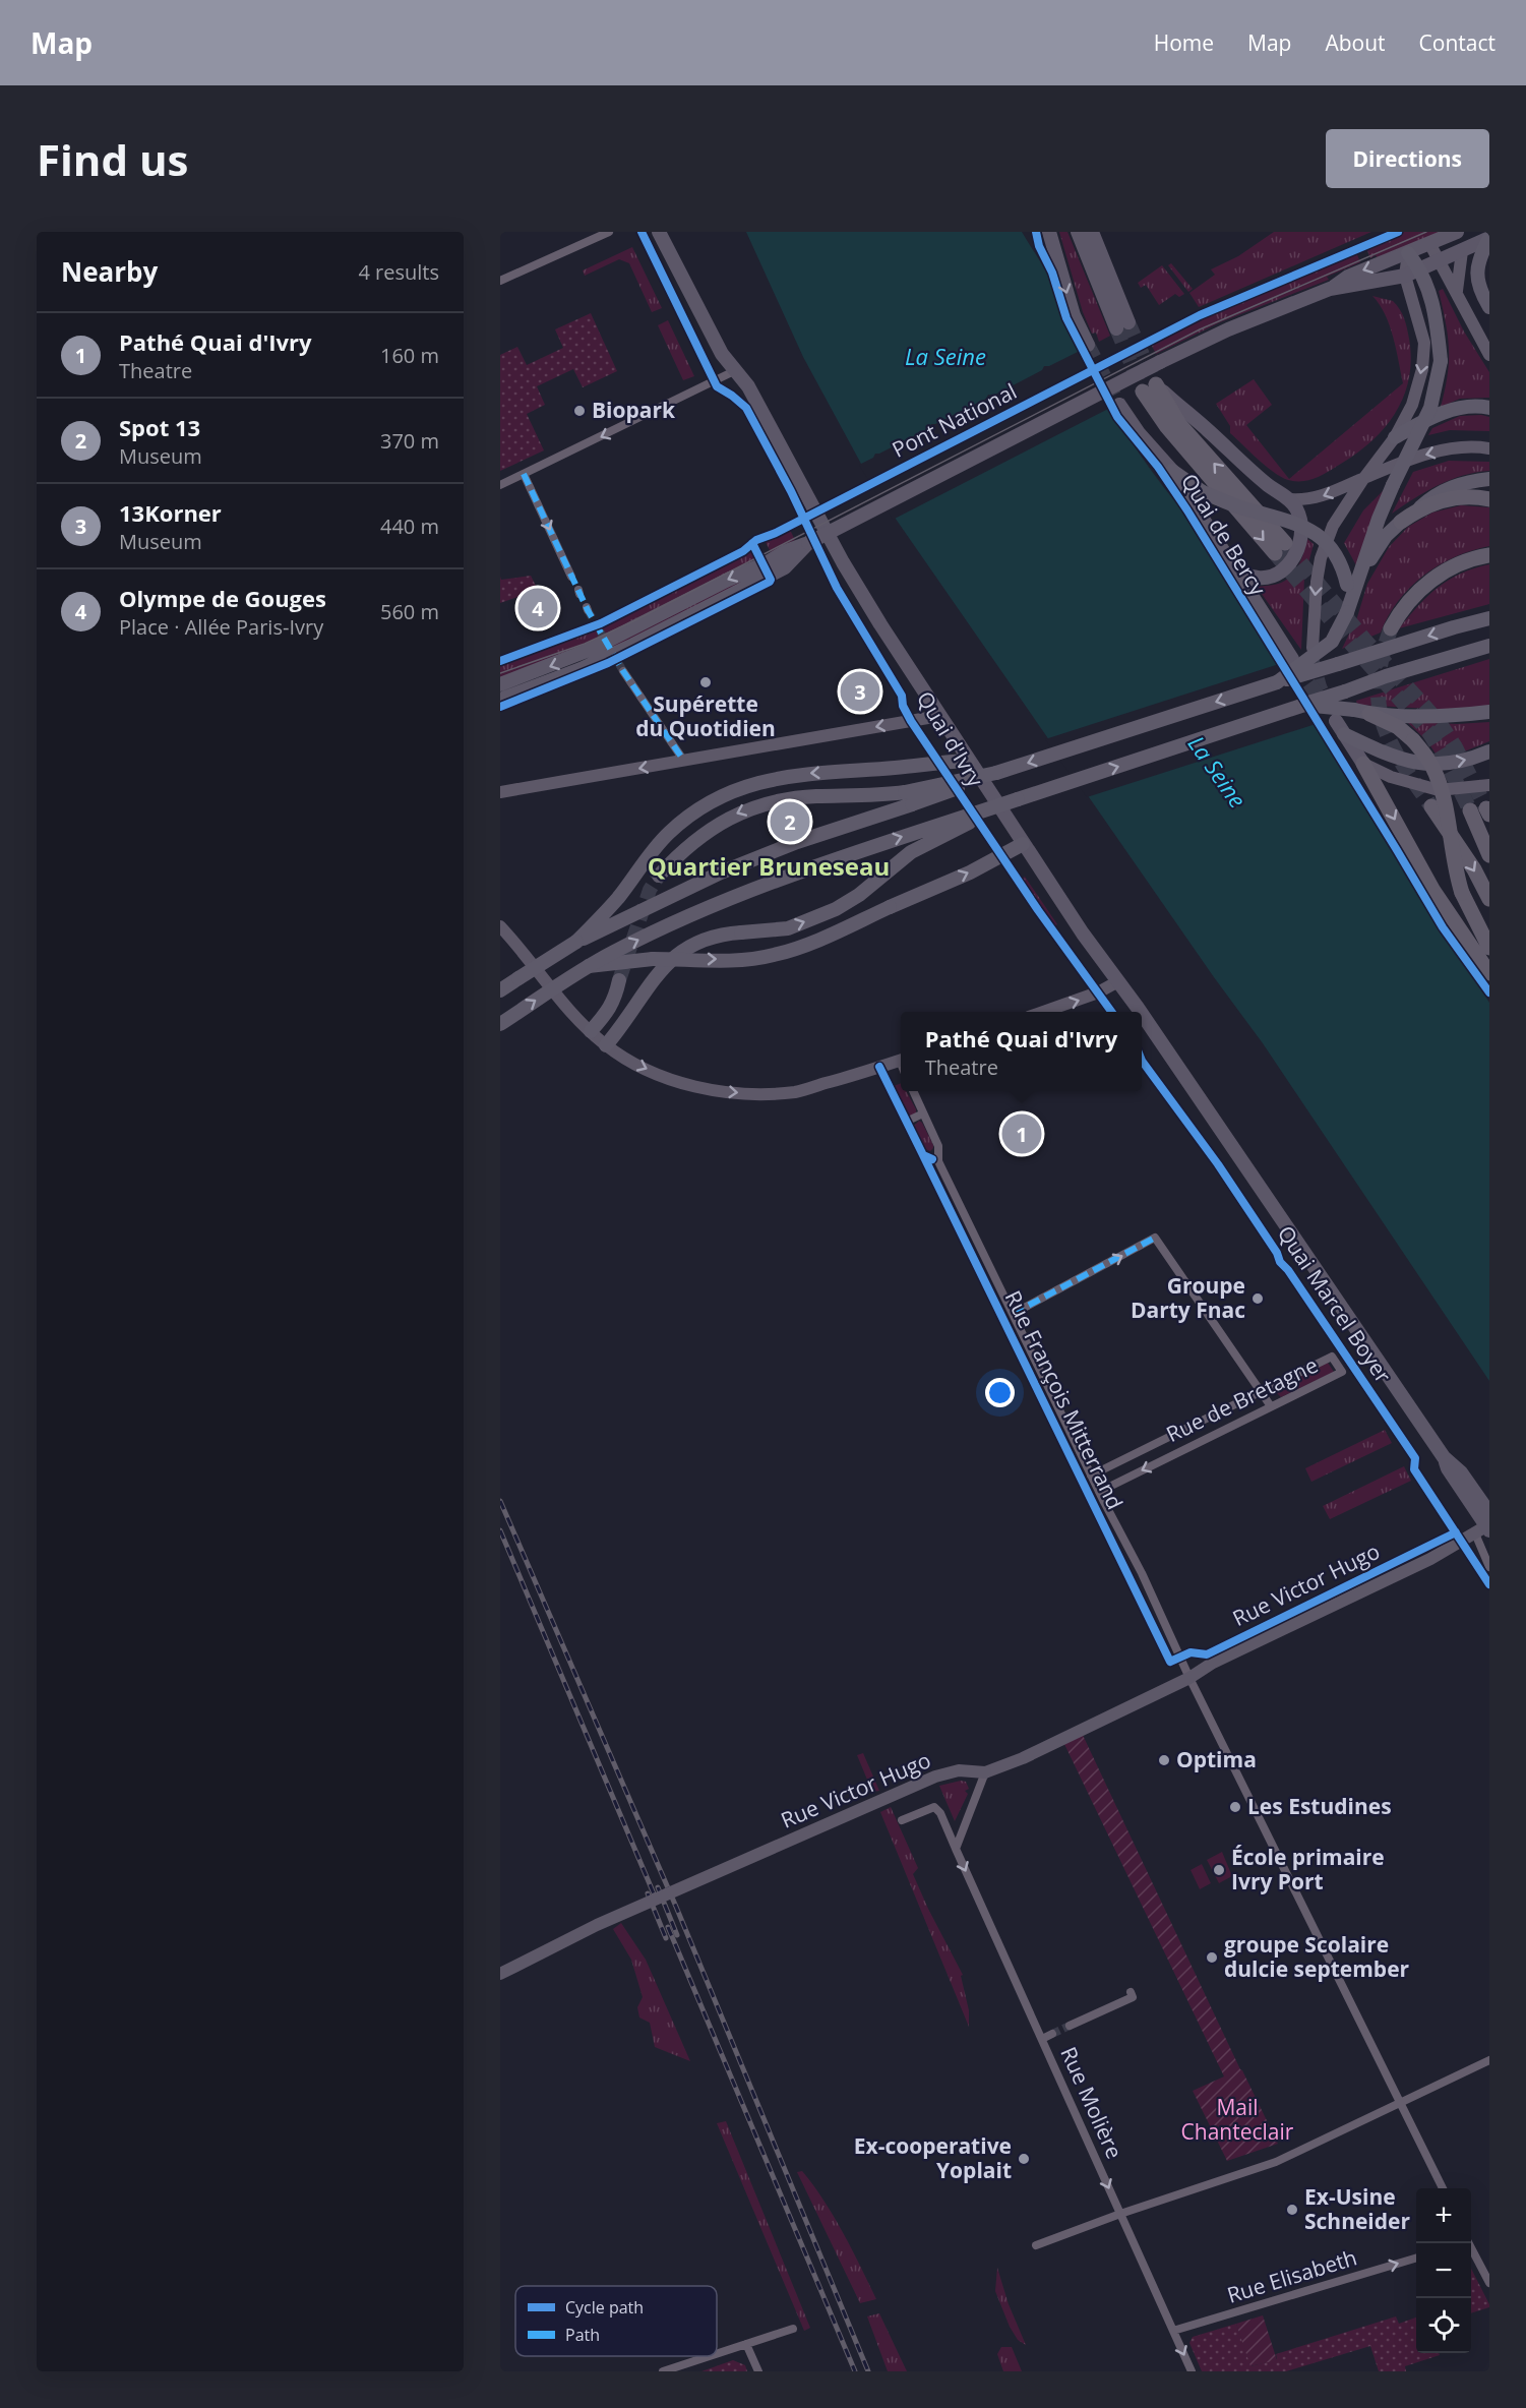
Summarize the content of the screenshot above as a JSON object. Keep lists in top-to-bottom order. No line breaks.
{"streets":{"main road":["Pont National","Quai de Bercy","Quai d'Ivry","Quai Marcel Boyer","Rue Victor Hugo"],"street":["Rue François Mitterrand","Rue de Bretagne","Rue Molière","Rue Elisabeth"]},"crossings":[["Quai d'Ivry","Quai Marcel Boyer"],["Quai Marcel Boyer","Rue Victor Hugo"],["Rue François Mitterrand","Rue de Bretagne"],["Rue François Mitterrand","Rue Victor Hugo"],["Rue Molière","Rue Elisabeth"]],"one_way":["Rue Molière","Rue Elisabeth"],"districts":["Quartier Bruneseau"],"water":["La Seine"],"parks":["Mail Chanteclair"],"places":["Biopark","Supérette du Quotidien","Groupe Darty Fnac","Optima","Les Estudines","École primaire Ivry Port","groupe Scolaire dulcie september","Ex-cooperative Yoplait","Ex-Usine Schneider"],"legend":["Cycle path","Path"],"page":{"header":"Map","nav":["Home","Map","About","Contact"],"buttons":"Directions","title":"Find us","heading":["Nearby","4 results"],"list":[{"mark":"1","name":"Pathé Quai d'Ivry","note":"Theatre","value":"160 m"},{"mark":"2","name":"Spot 13","note":"Museum","value":"370 m"},{"mark":"3","name":"13Korner","note":"Museum","value":"440 m"},{"mark":"4","name":"Olympe de Gouges","note":"Place · Allée Paris-Ivry","value":"560 m"}],"pins":["4","3","2","1"],"popup":["Pathé Quai d'Ivry","Theatre"],"map_buttons":["+","−"]}}
